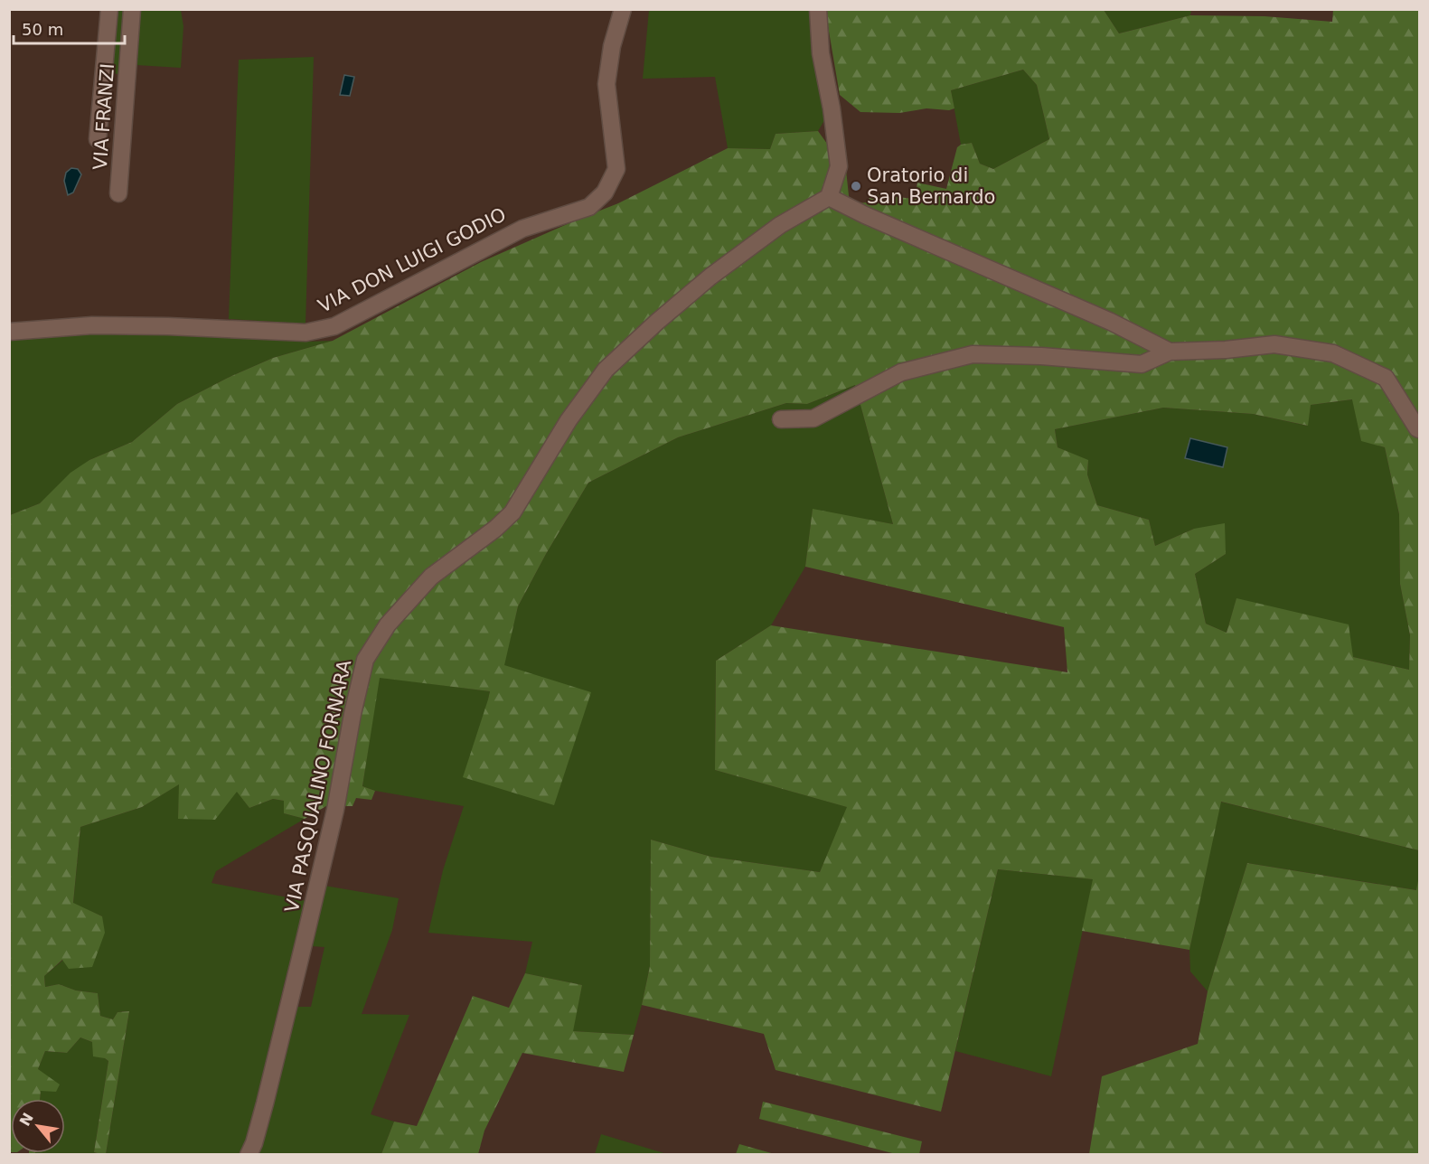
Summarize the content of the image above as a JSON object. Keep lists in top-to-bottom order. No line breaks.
{"streets":{"street":["VIA FRANZI","VIA DON LUIGI GODIO","VIA PASQUALINO FORNARA"]},"places":["Oratorio di San Bernardo"],"scale_bar":"50 m","north":"top left"}
